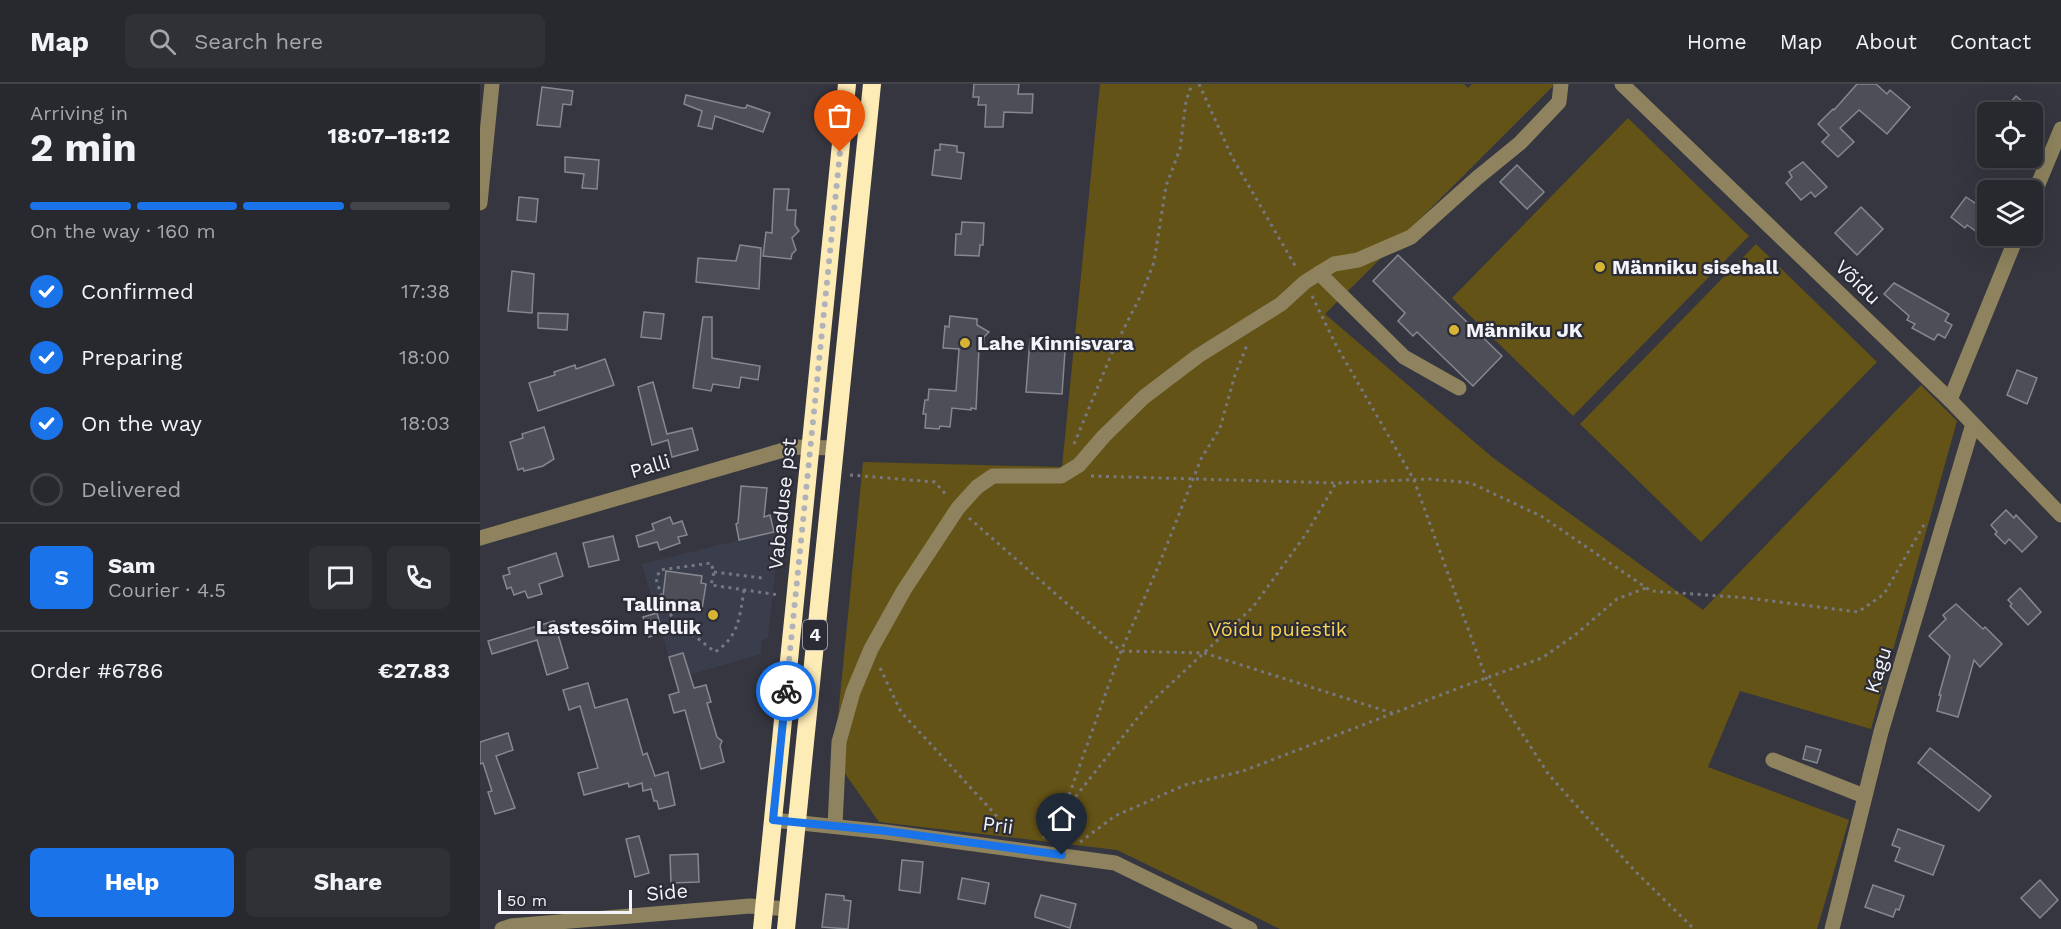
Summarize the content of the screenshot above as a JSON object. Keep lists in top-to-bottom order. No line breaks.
{"streets":{"highway":["Vabaduse pst","4"],"street":["Võidu","Palli","Kagu","Prii","Side"]},"crossings":[["Võidu","Kagu"],["Palli","Vabaduse pst"],["Palli","4"],["Vabaduse pst","Prii"],["Vabaduse pst","Side"],["4","Prii"],["4","Side"]],"parks":["Võidu puiestik"],"places":["Männiku sisehall","Männiku JK","Lahe Kinnisvara","Tallinna Lastesõim Hellik"],"scale_bar":"50 m","page":{"header":"Map","search":"Search here","nav":["Home","Map","About","Contact"],"heading":["2 min","Arriving in","18:07–18:12"],"panel":["Sam","Courier · 4.5","Order #6786","€27.83"],"bar":"On the way · 160 m","list":[["Confirmed","17:38"],["Preparing","18:00"],["On the way","18:03"],"Delivered"],"round":"S","buttons":["Help","Share"],"scale":"50 m"}}
